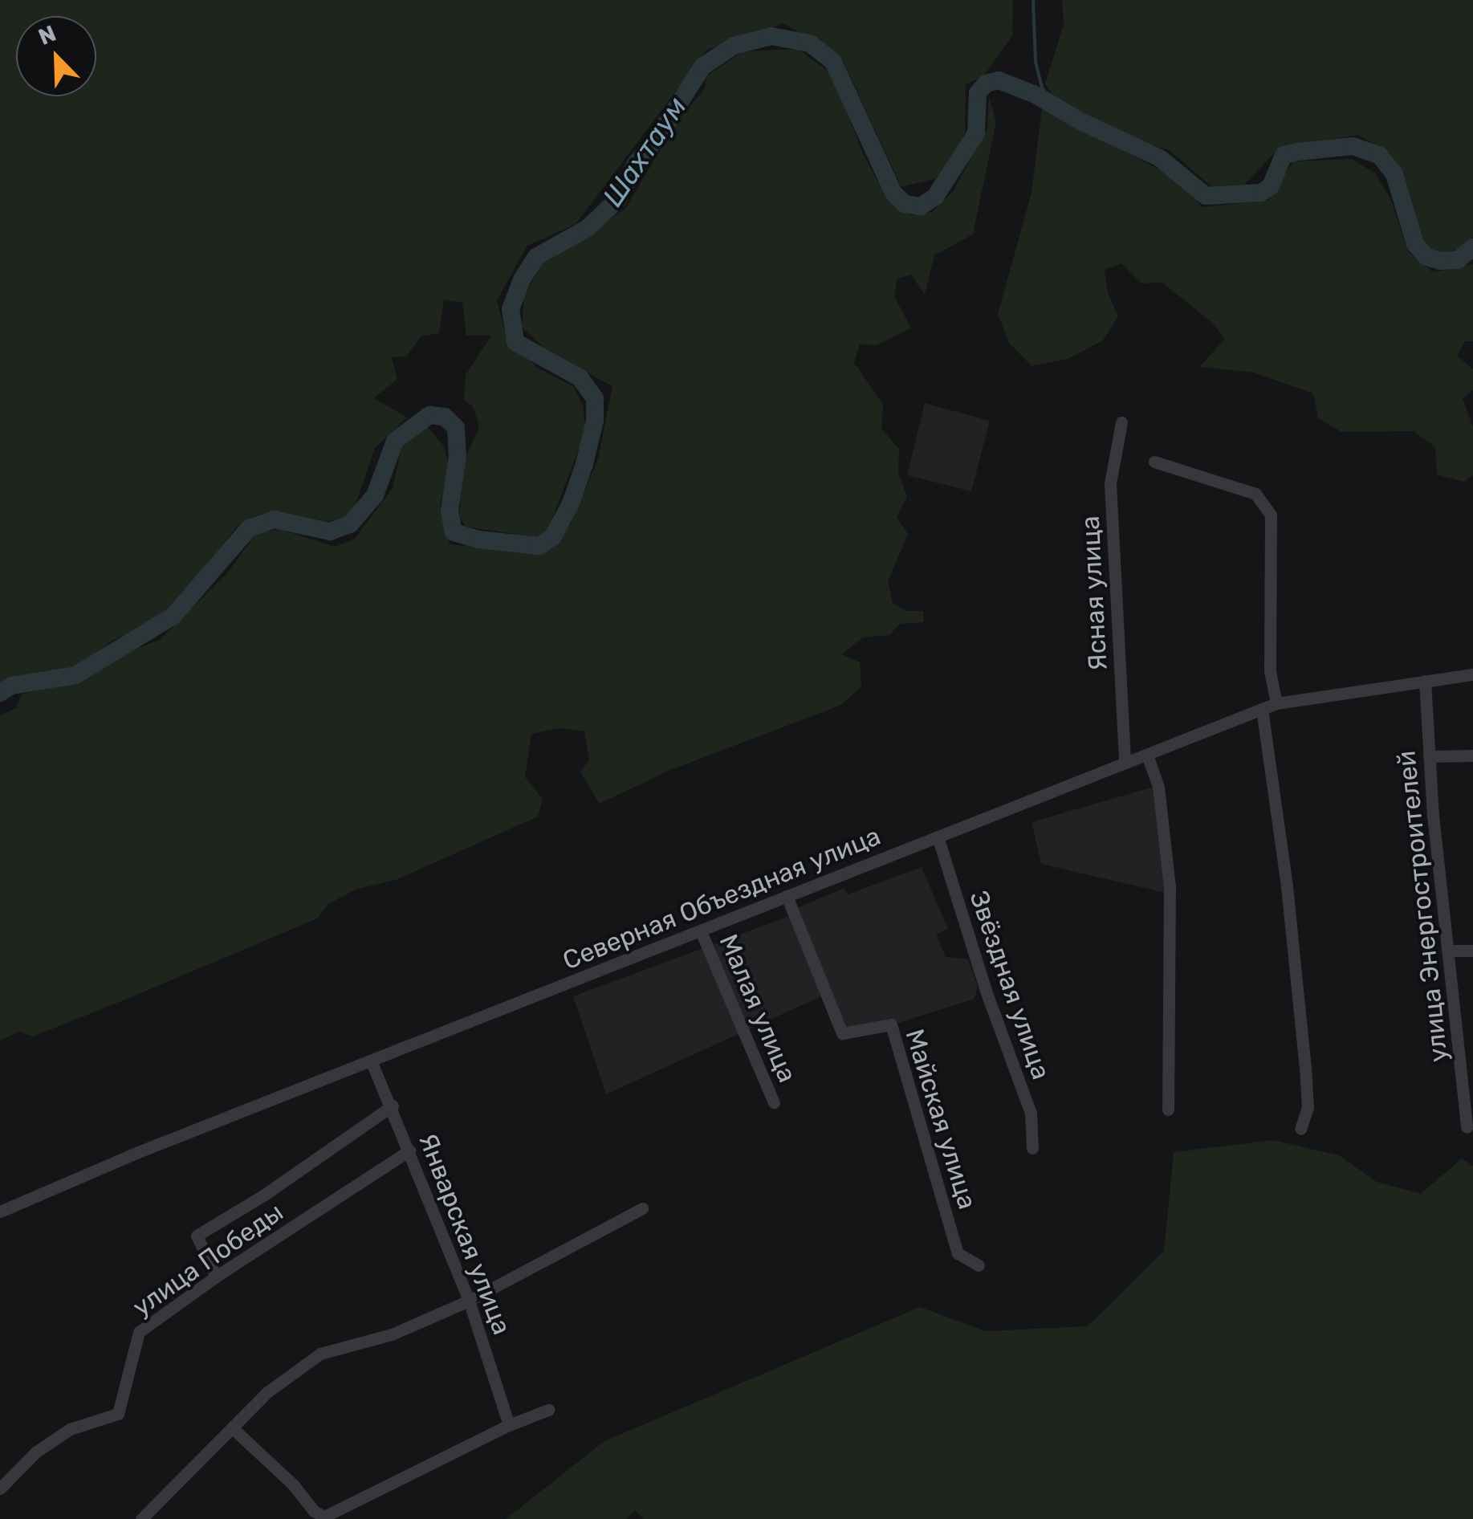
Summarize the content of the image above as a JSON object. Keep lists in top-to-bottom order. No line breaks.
{"streets":{"street":["Ясная улица","Северная Объездная улица","улица Энергостроителей","Звёздная улица","Малая улица","Майская улица","Январская улица","улица Победы"]},"crossings":[["Ясная улица","Северная Объездная улица"],["Северная Объездная улица","улица Энергостроителей"],["Северная Объездная улица","Звёздная улица"],["Северная Объездная улица","Малая улица"],["Северная Объездная улица","Майская улица"],["Северная Объездная улица","Январская улица"],["Январская улица","улица Победы"]],"water":["Шахтаум"],"north":"top left"}
